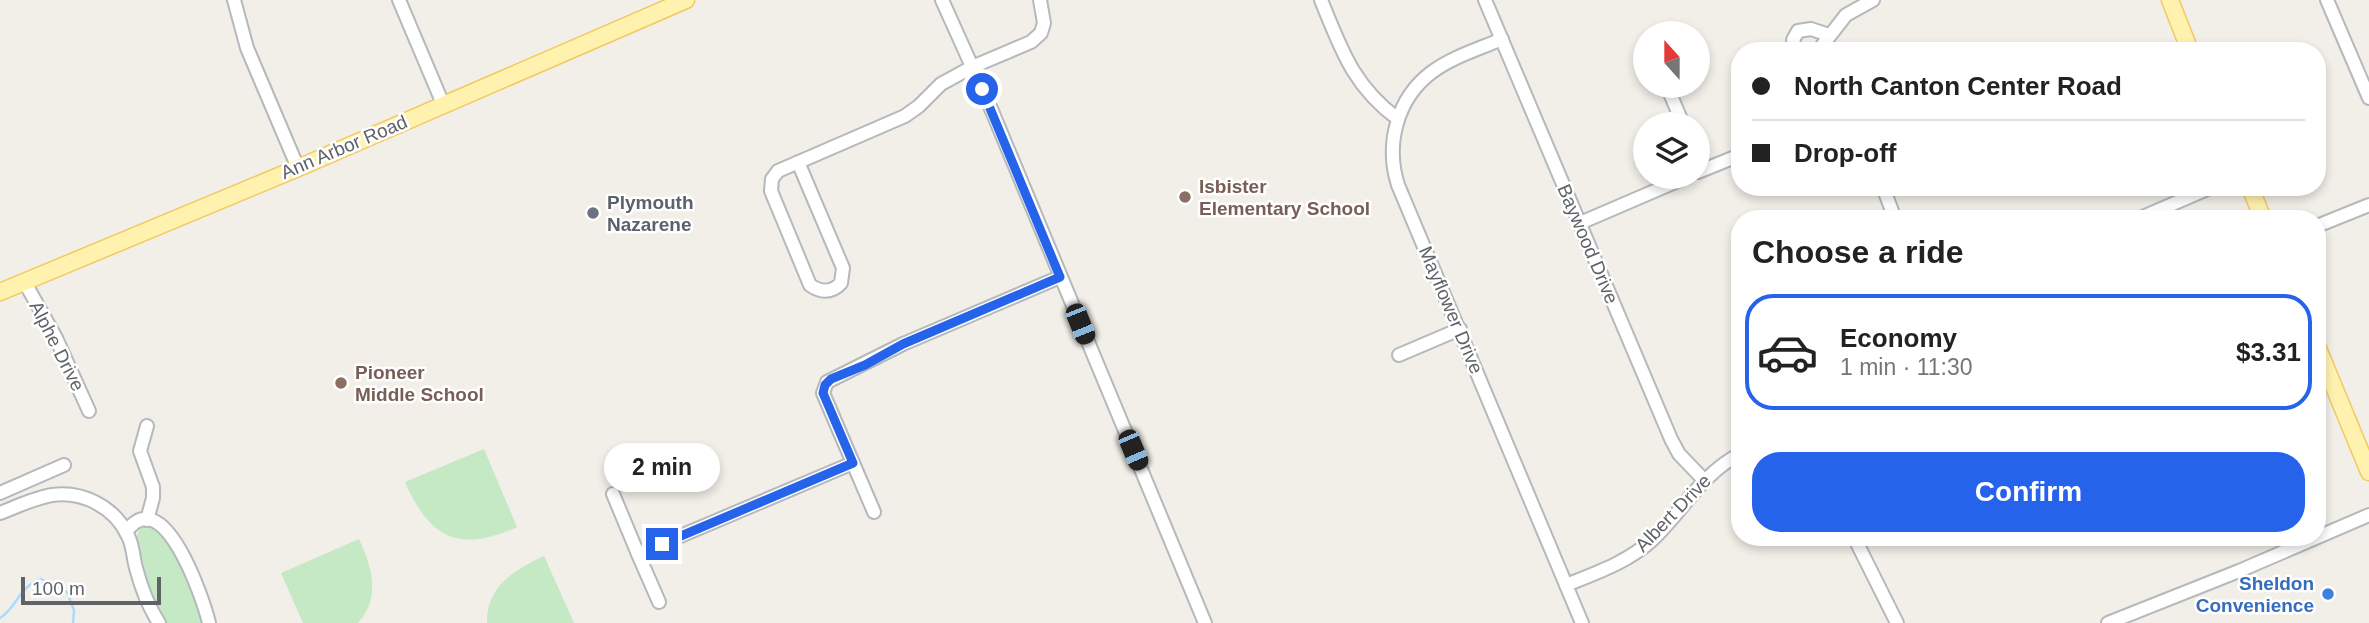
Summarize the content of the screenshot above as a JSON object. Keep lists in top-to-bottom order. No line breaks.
{"streets":{"main road":["Ann Arbor Road"],"street":["Baywood Drive","Mayflower Drive","Alphe Drive","Albert Drive"]},"crossings":[["Ann Arbor Road","Alphe Drive"],["Baywood Drive","Mayflower Drive"],["Baywood Drive","Albert Drive"],["Mayflower Drive","Albert Drive"]],"places":["Isbister Elementary School","Plymouth Nazarene","Pioneer Middle School","Sheldon Convenience"],"scale_bar":"100 m","north":"top","page":{"banner":["North Canton Center Road","Drop-off"],"heading":"Choose a ride","list":[{"name":"Economy","note":"1 min · 11:30","value":"$3.31"}],"buttons":"Confirm","bubble":"2 min","scale":"100 m"}}
